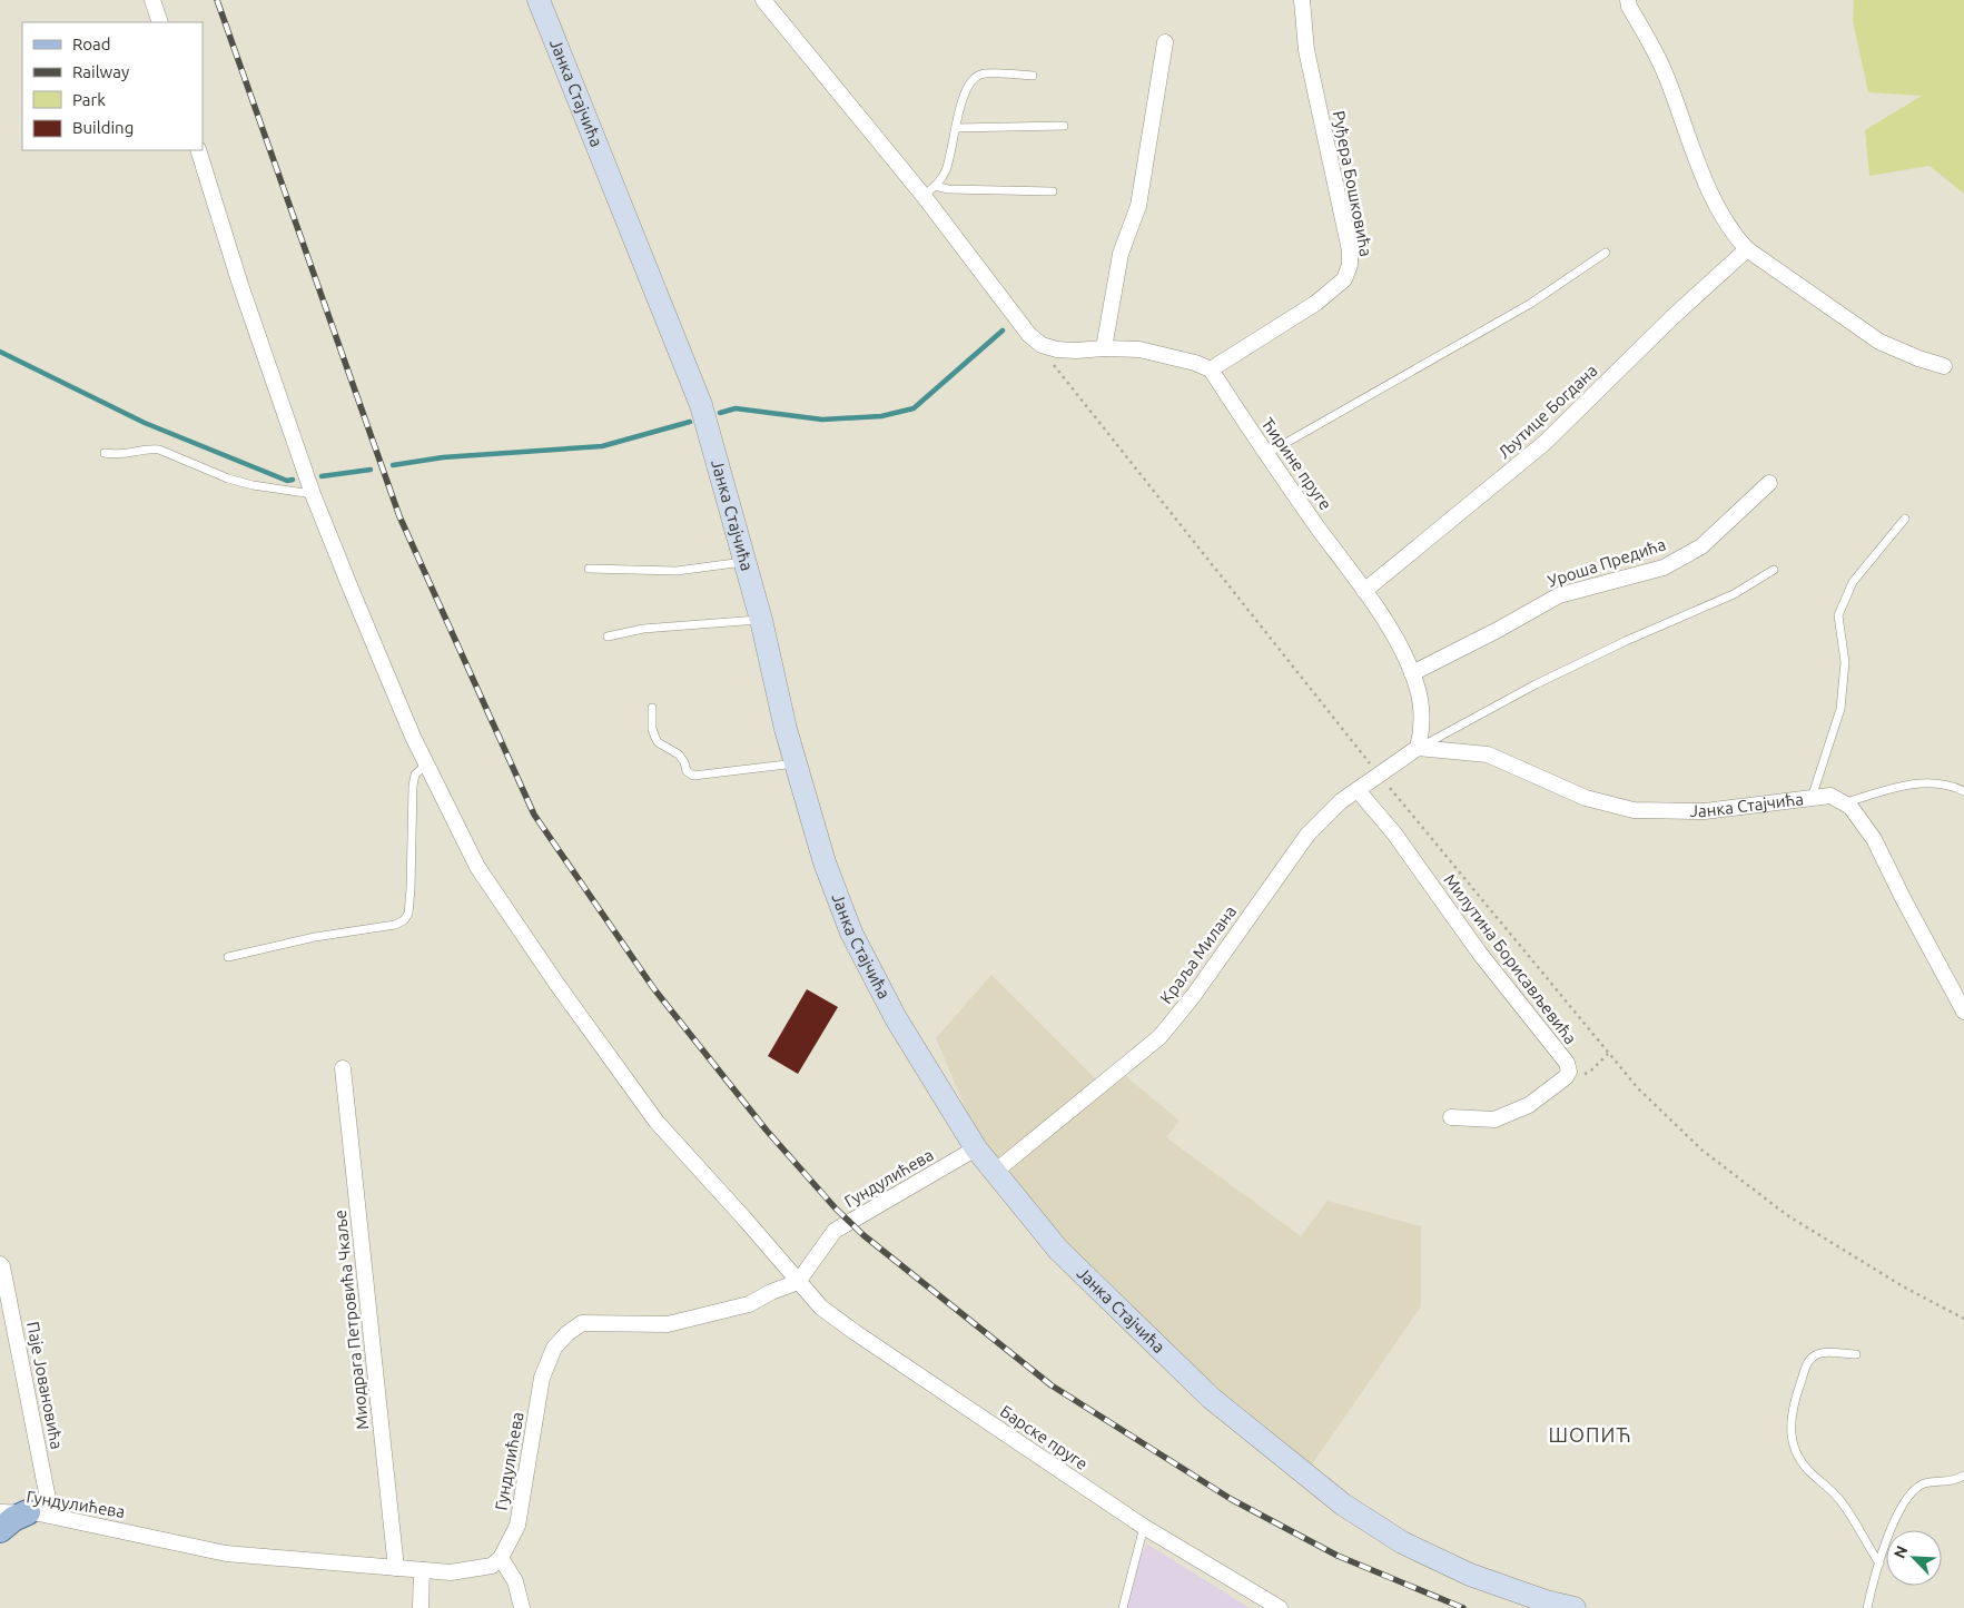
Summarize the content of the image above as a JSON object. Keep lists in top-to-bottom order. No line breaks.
{"streets":{"street":["Јанка Стајчића","Руђера Бошковића","Љутице Богдана","Ћирине пруге","Уроша Предића","Краља Милана","Милутина Борисављевића","Гундулићева","Миодрага Петровића Чкаље","Паје Јовановића","Барске пруге"]},"crossings":[["Јанка Стајчића","Ћирине пруге"],["Јанка Стајчића","Краља Милана"],["Јанка Стајчића","Гундулићева"],["Руђера Бошковића","Ћирине пруге"],["Љутице Богдана","Ћирине пруге"],["Ћирине пруге","Уроша Предића"],["Ћирине пруге","Краља Милана"],["Краља Милана","Милутина Борисављевића"],["Гундулићева","Миодрага Петровића Чкаље"],["Гундулићева","Паје Јовановића"],["Гундулићева","Барске пруге"]],"districts":["ШОПИЋ"],"legend":["Road","Railway","Park","Building"],"north":"top left"}
